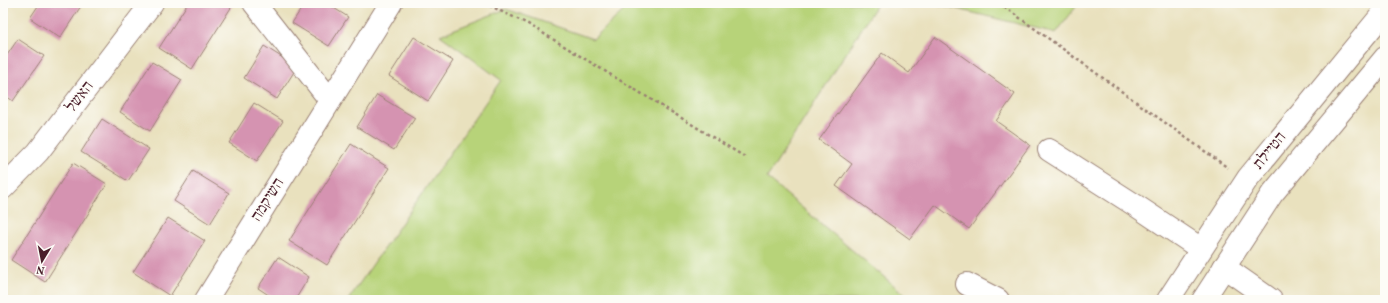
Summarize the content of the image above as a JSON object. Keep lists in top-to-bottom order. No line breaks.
{"streets":{"street":["האשל","הטיילת","השיקמה"]},"north":"bottom"}
